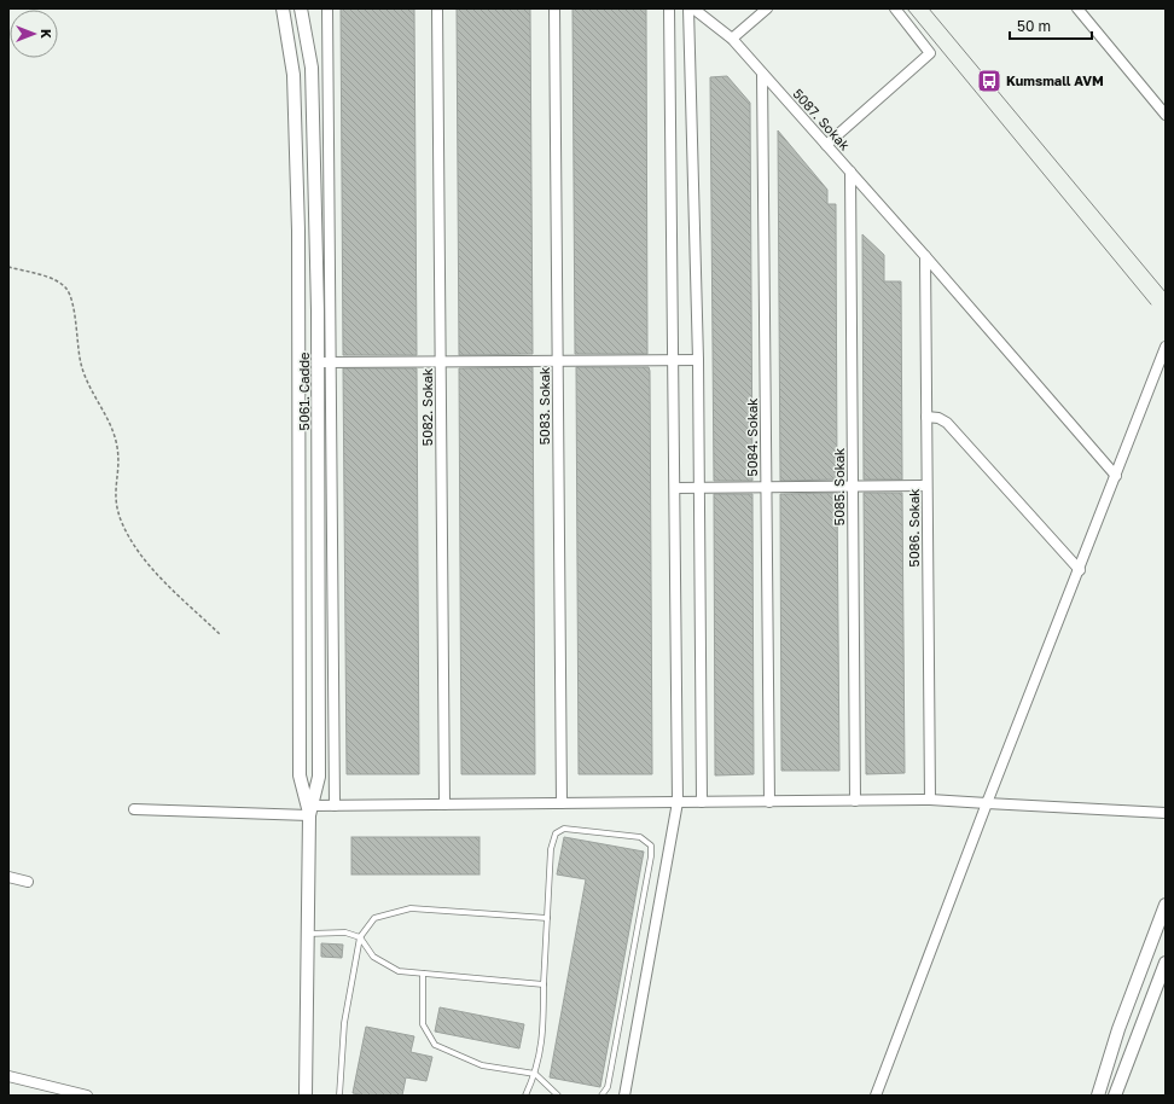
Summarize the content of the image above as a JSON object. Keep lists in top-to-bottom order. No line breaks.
{"streets":{"street":["5087. Sokak","5061. Cadde","5083. Sokak","5082. Sokak","5084. Sokak","5085. Sokak","5086. Sokak"]},"crossings":[["5087. Sokak","5084. Sokak"],["5087. Sokak","5085. Sokak"],["5087. Sokak","5086. Sokak"]],"places":{"bus stop":["Kumsmall AVM"]},"scale_bar":"50 m","north":"right"}
